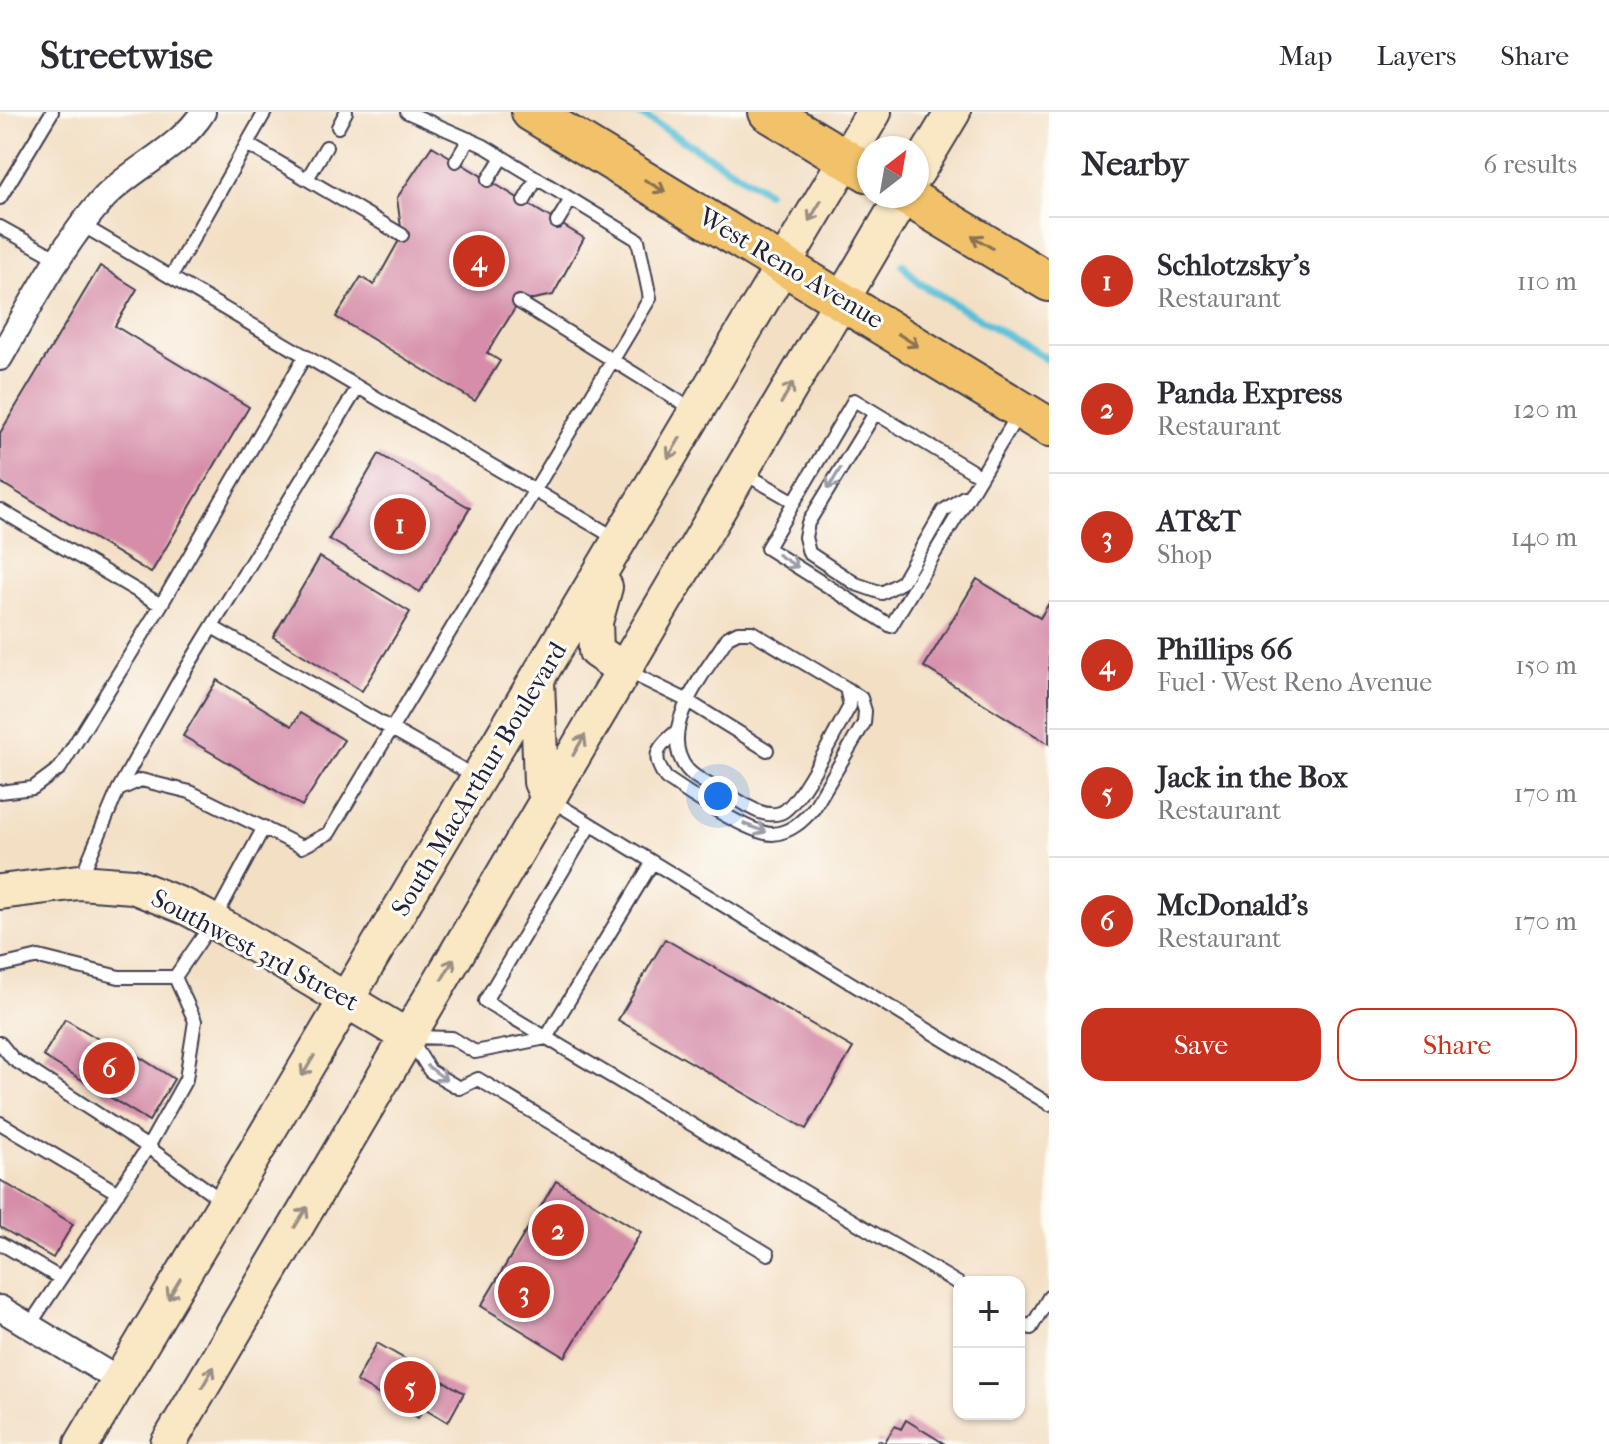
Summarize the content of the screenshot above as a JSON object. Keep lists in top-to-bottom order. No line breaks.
{"streets":{"main road":["West Reno Avenue","South MacArthur Boulevard","Southwest 3rd Street"]},"crossings":[["West Reno Avenue","South MacArthur Boulevard"],["South MacArthur Boulevard","Southwest 3rd Street"]],"north":"top right","page":{"header":"Streetwise","nav":["Map","Layers","Share"],"heading":["Nearby","6 results"],"list":[{"mark":"1","name":"Schlotzsky's","note":"Restaurant","value":"110 m"},{"mark":"2","name":"Panda Express","note":"Restaurant","value":"120 m"},{"mark":"3","name":"AT&T","note":"Shop","value":"140 m"},{"mark":"4","name":"Phillips 66","note":"Fuel · West Reno Avenue","value":"150 m"},{"mark":"5","name":"Jack in the Box","note":"Restaurant","value":"170 m"},{"mark":"6","name":"McDonald's","note":"Restaurant","value":"170 m"}],"pins":["4","1","6","2","3","5"],"buttons":["Save","Share"],"map_buttons":["+","−"]}}
